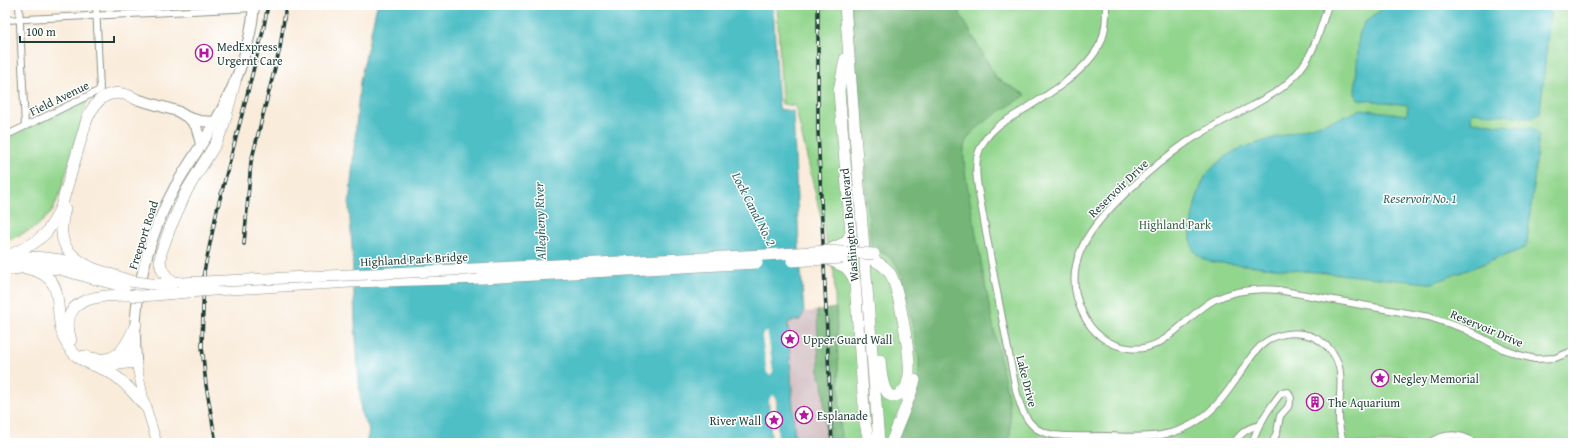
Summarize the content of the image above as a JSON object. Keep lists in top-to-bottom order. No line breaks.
{"streets":{"highway":["Washington Boulevard","Highland Park Bridge"],"main road":["Freeport Road"],"street":["Field Avenue","Reservoir Drive","Lake Drive"]},"crossings":[["Washington Boulevard","Highland Park Bridge"]],"water":["Reservoir No. 1","Lock Canal No. 2","Allegheny River"],"parks":["Highland Park"],"places":{"hospital":["MedExpress Urgernt Care"],"place":["Upper Guard Wall","Negley Memorial","Esplanade","River Wall"],"building":["The Aquarium"]},"scale_bar":"100 m"}
